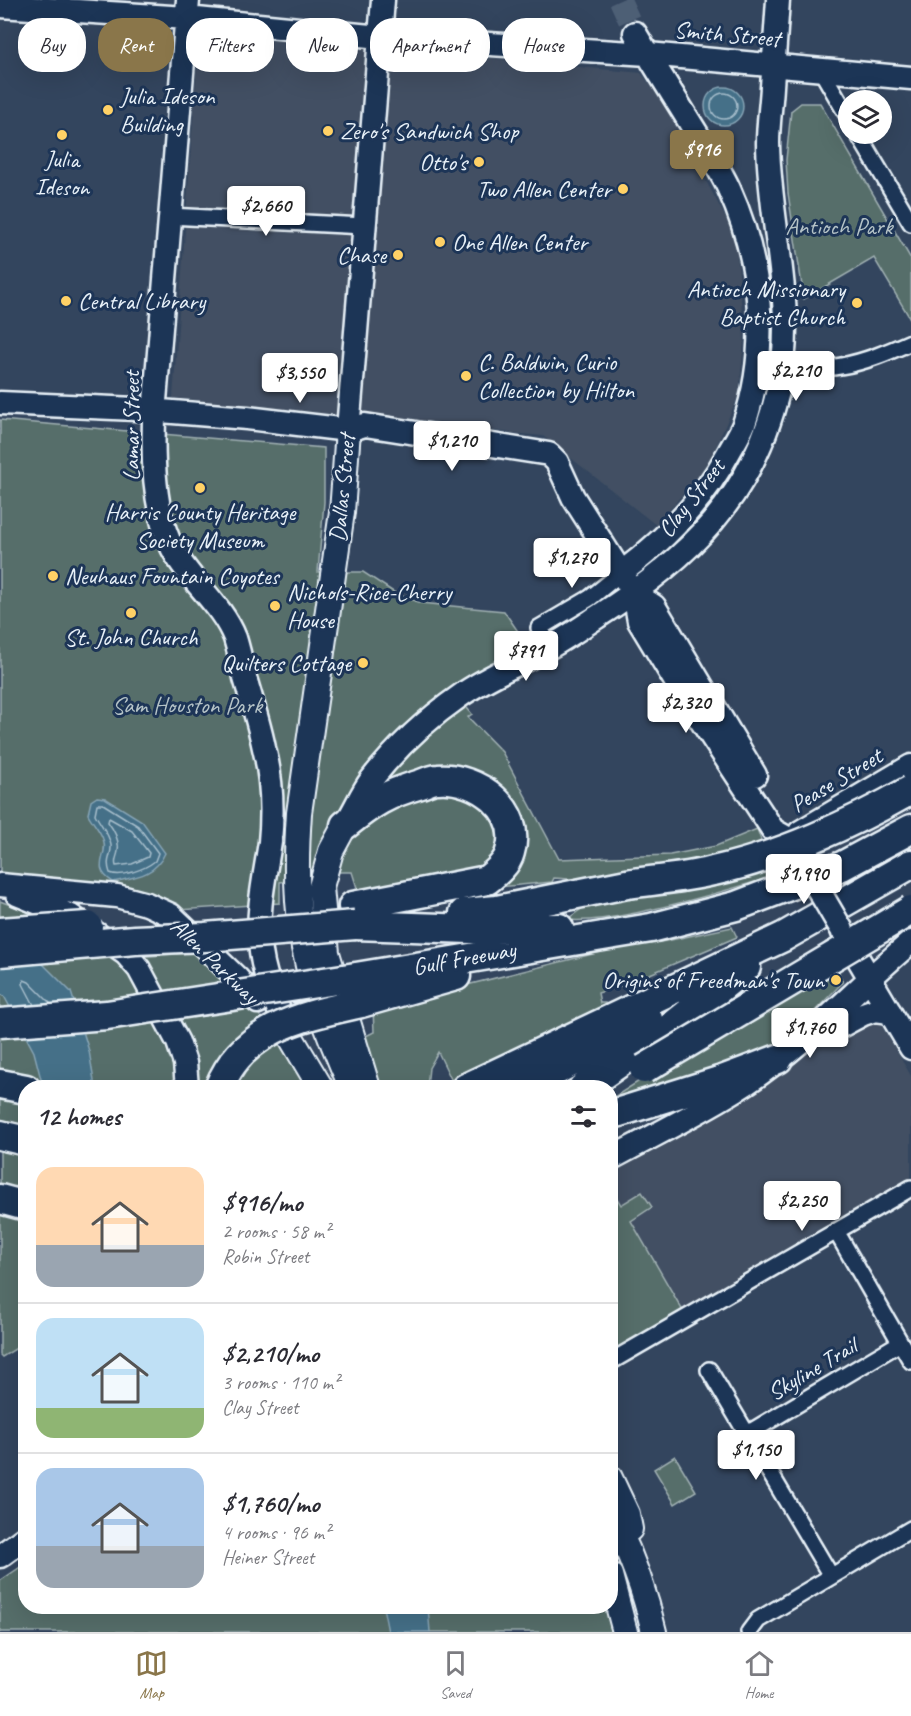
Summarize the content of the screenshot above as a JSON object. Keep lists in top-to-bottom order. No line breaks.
{"streets":{"highway":["Gulf Freeway"],"main road":["Smith Street","Lamar Street","Dallas Street","Clay Street","Pease Street","Allen Parkway"],"street":["Skyline Trail"]},"crossings":[["Smith Street","Lamar Street"],["Smith Street","Clay Street"],["Lamar Street","Allen Parkway"]],"parks":["Antioch Park","Sam Houston Park"],"places":["Julia Ideson Building","Zero's Sandwich Shop","Julia Ideson","Otto's","Two Allen Center","One Allen Center","Chase","Central Library","Antioch Missionary Baptist Church","C. Baldwin, Curio Collection by Hilton","Harris County Heritage Society Museum","Neuhaus Fountain Coyotes","Nichols-Rice-Cherry House","St. John Church","Quilters Cottage","Origins of Freedman's Town"],"page":{"chip":["Buy","Rent","Filters","New","Apartment","House"],"price":["$916","$2,660","$2,210","$3,550","$1,210","$1,270","$791","$2,320","$1,990","$1,760","$2,250","$1,150"],"heading":"12 homes","list":[{"name":"$916/mo","note":"2 rooms · 58 m² · Robin Street"},{"name":"$2,210/mo","note":"3 rooms · 110 m² · Clay Street"},{"name":"$1,760/mo","note":"4 rooms · 96 m² · Heiner Street"}],"tabs":["Map","Saved","Home"]}}
